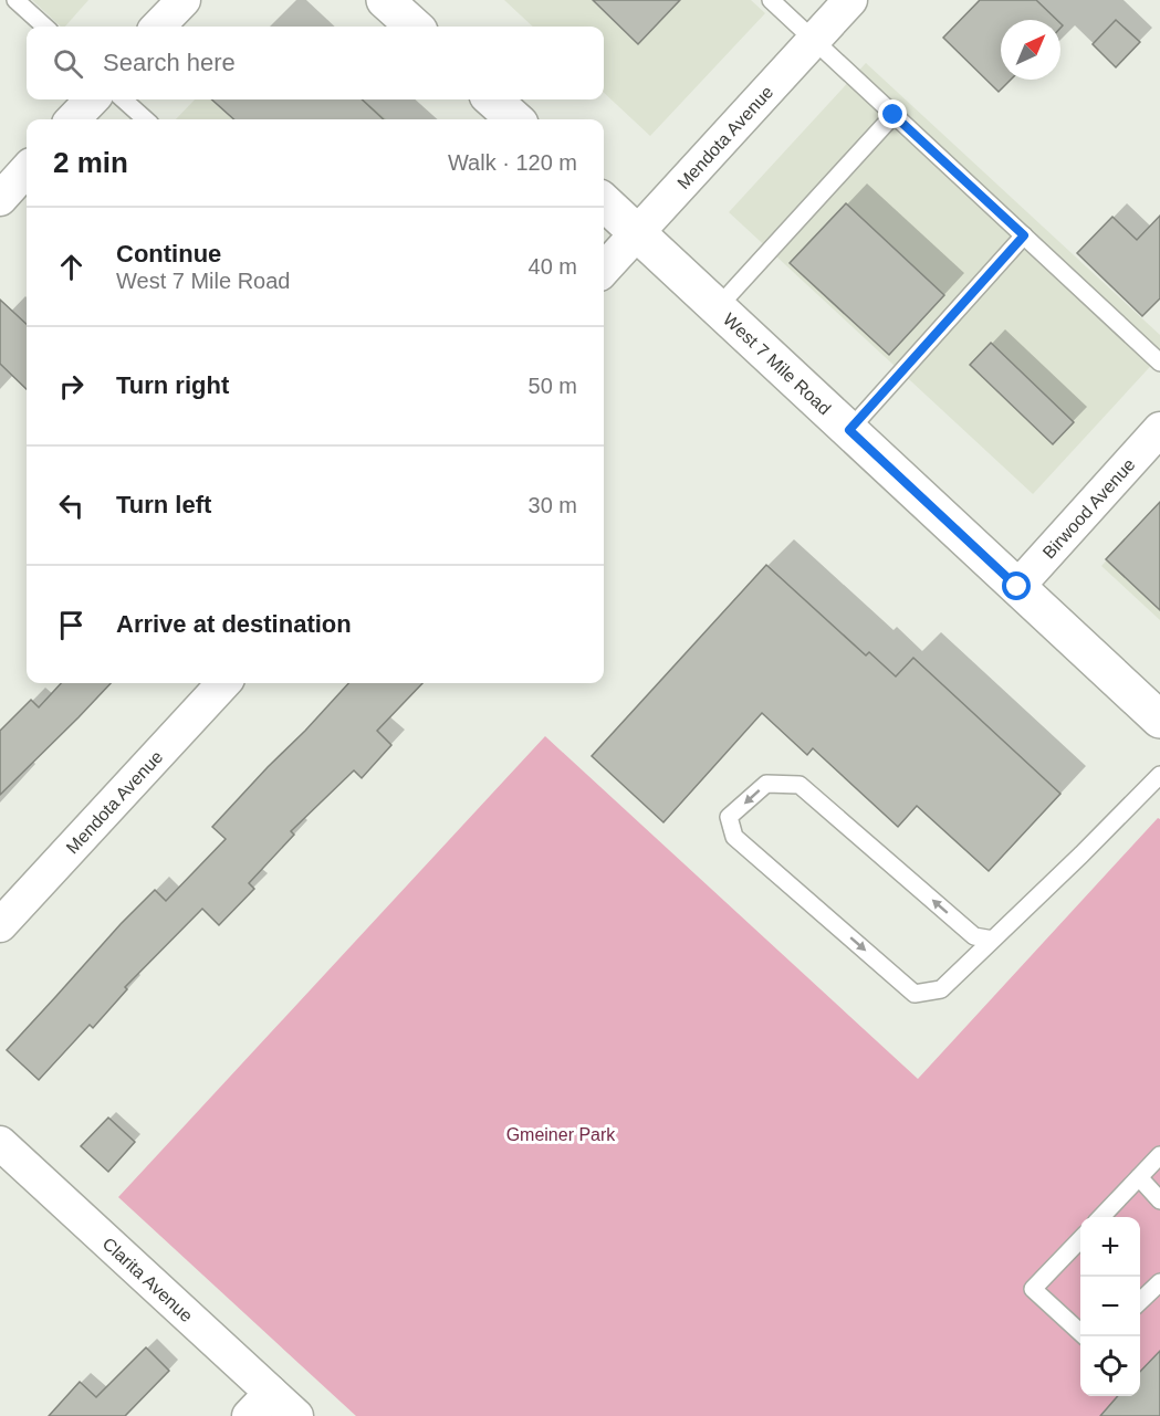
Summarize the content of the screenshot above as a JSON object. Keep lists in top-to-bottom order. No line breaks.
{"streets":{"main road":["West 7 Mile Road"],"street":["Mendota Avenue","Birwood Avenue","Clarita Avenue"]},"crossings":[["Mendota Avenue","West 7 Mile Road"],["West 7 Mile Road","Birwood Avenue"]],"parks":["Gmeiner Park"],"north":"top right","page":{"search":"Search here","heading":["2 min","Walk · 120 m"],"list":[["Continue","West 7 Mile Road","40 m"],["Turn right","50 m"],["Turn left","30 m"],"Arrive at destination"],"map_buttons":["+","−"]}}
